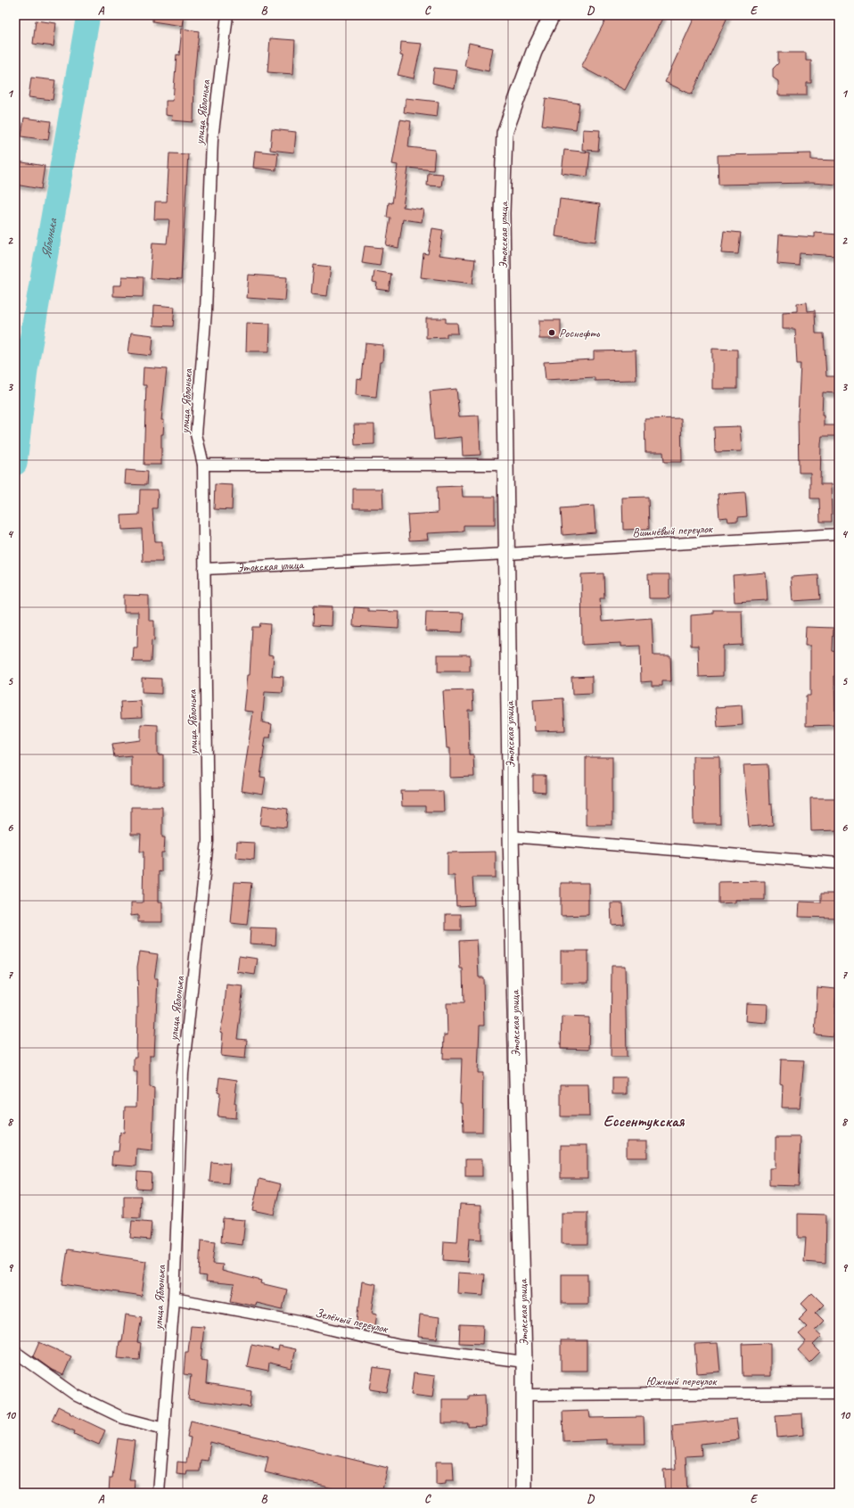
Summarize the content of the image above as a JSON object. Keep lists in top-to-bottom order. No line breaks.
{"streets":{"main road":["Этокская улица"],"street":["улица Яблонька","Вишнёвый переулок","Зелёный переулок","Южный переулок"]},"crossings":[["улица Яблонька","Этокская улица"],["улица Яблонька","Зелёный переулок"],["Этокская улица","Вишнёвый переулок"],["Этокская улица","Зелёный переулок"],["Этокская улица","Южный переулок"]],"districts":["Ессентукская"],"water":["Яблонька"],"places":["Роснефть"],"grid":{"columns":["A","B","C","D","E"],"rows":["1","2","3","4","5","6","7","8","9","10"]}}
